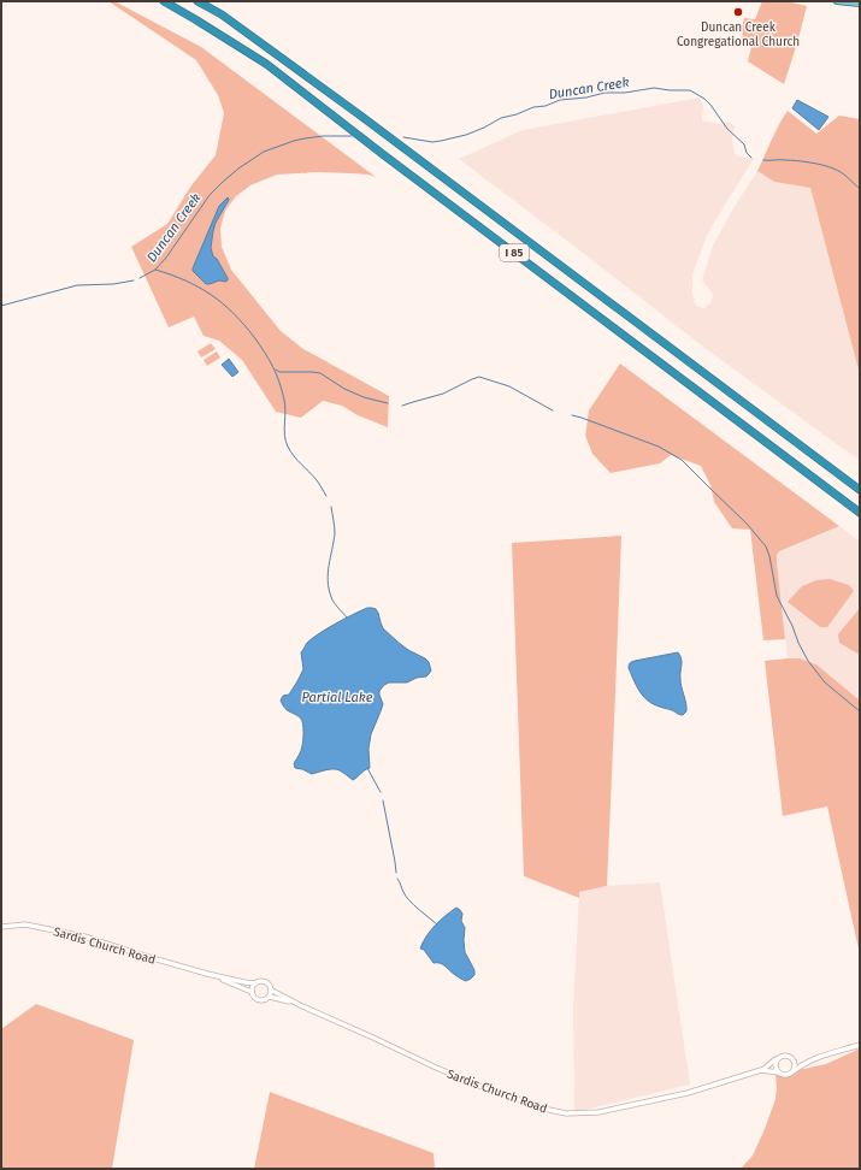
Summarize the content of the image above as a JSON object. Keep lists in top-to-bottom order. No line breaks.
{"streets":{"highway":["I 85"],"street":["Sardis Church Road"]},"water":["Duncan Creek","Partial Lake"],"places":["Duncan Creek Congregational Church"]}
